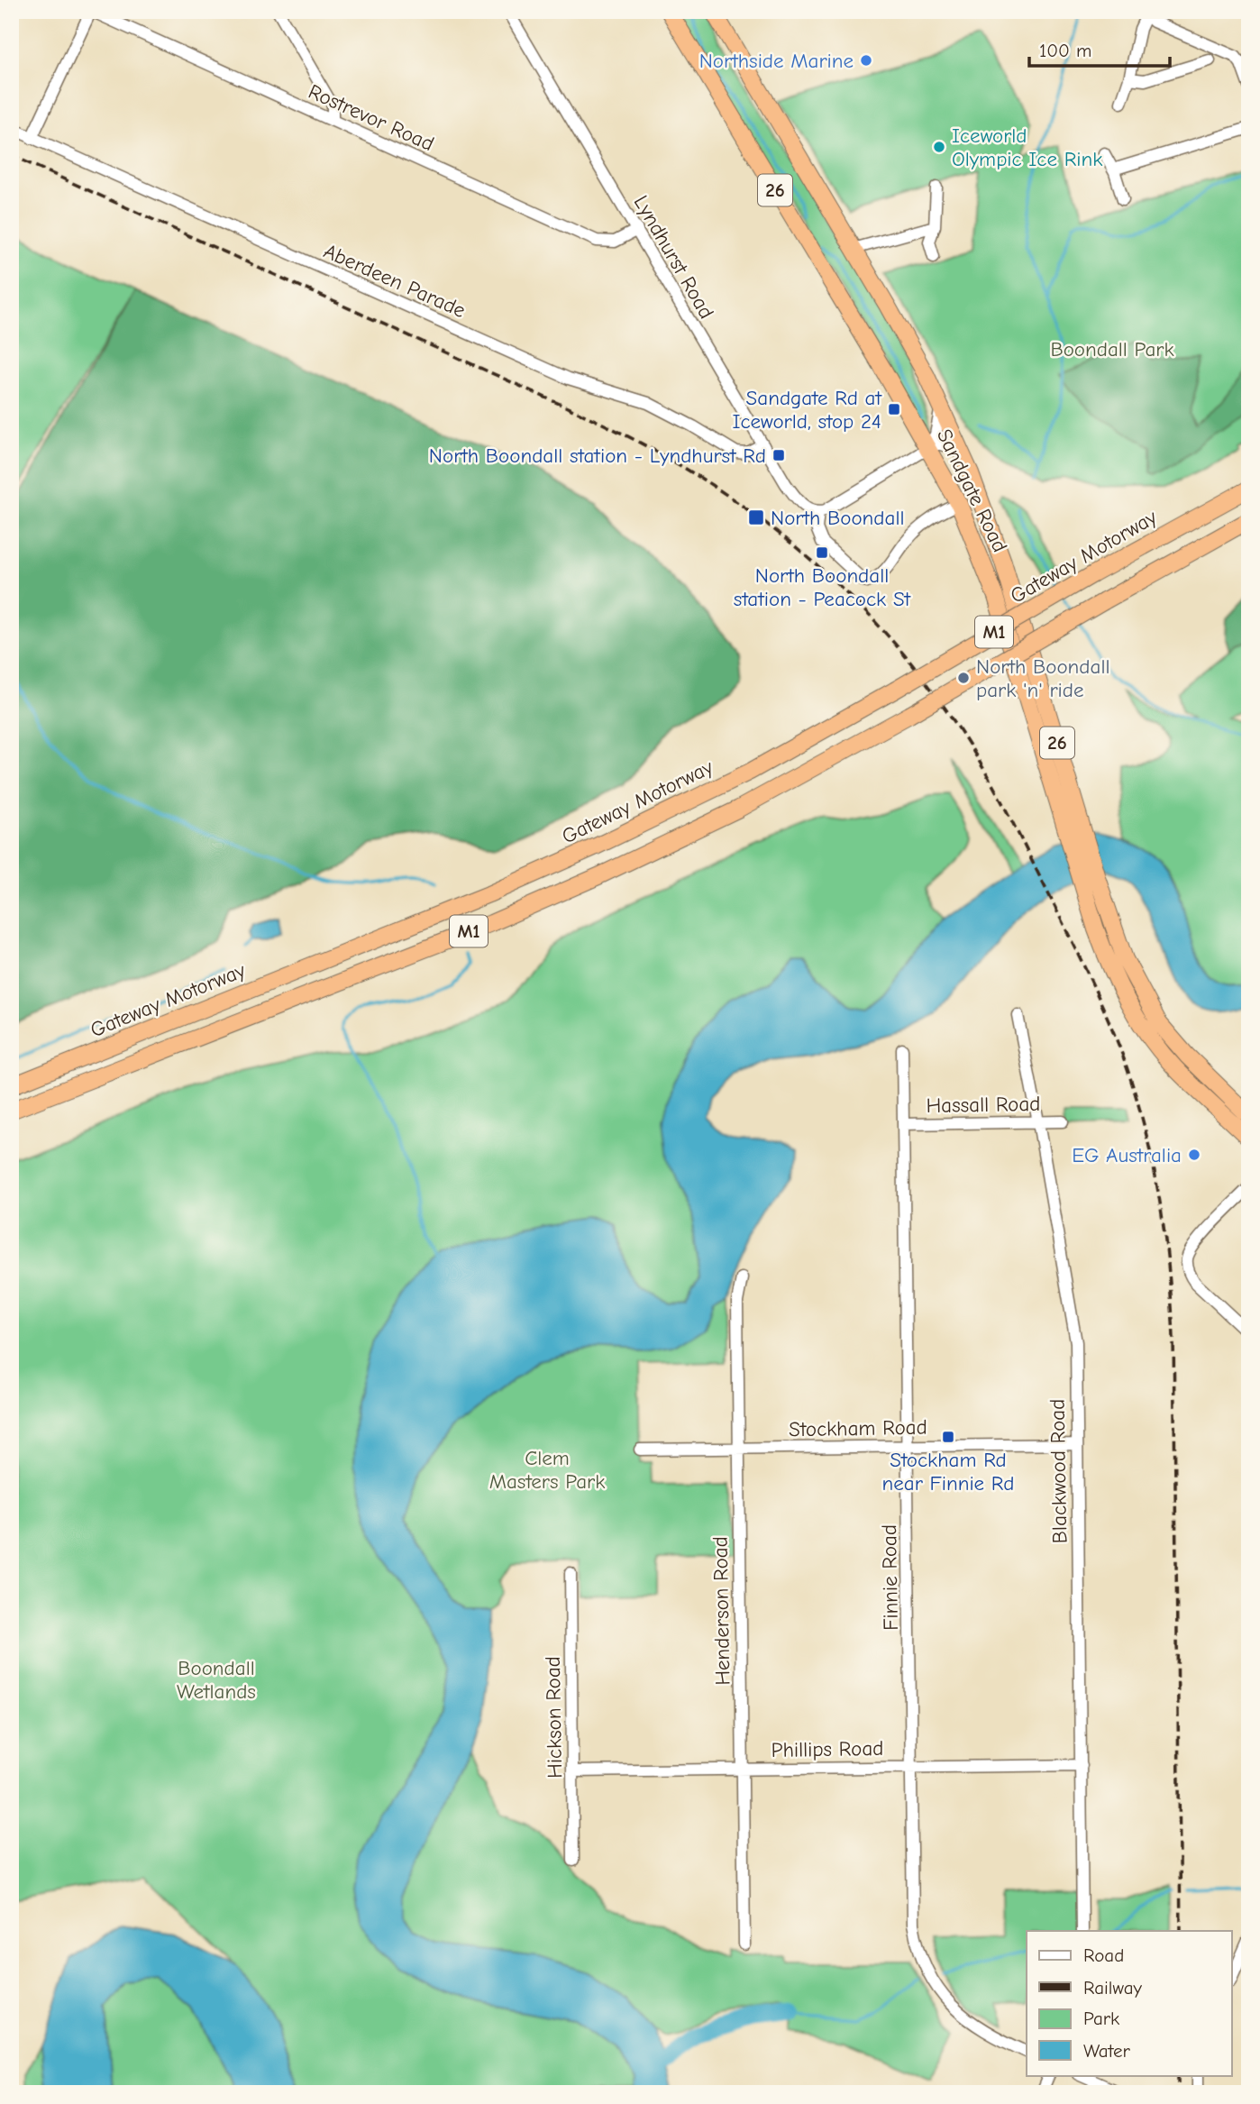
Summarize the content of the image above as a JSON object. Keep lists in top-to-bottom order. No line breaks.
{"streets":{"highway":["26","Sandgate Road","Gateway Motorway","M1"],"street":["Rostrevor Road","Lyndhurst Road","Aberdeen Parade","Hassall Road","Stockham Road","Blackwood Road","Finnie Road","Henderson Road","Hickson Road","Phillips Road"]},"crossings":[["Rostrevor Road","Lyndhurst Road"],["26","Sandgate Road"],["Lyndhurst Road","Aberdeen Parade"],["Hassall Road","Blackwood Road"],["Hassall Road","Finnie Road"],["Stockham Road","Blackwood Road"],["Stockham Road","Finnie Road"],["Stockham Road","Henderson Road"],["Blackwood Road","Phillips Road"],["Finnie Road","Phillips Road"],["Henderson Road","Phillips Road"],["Hickson Road","Phillips Road"]],"parks":["Boondall Park","Clem Masters Park","Boondall Wetlands"],"places":{"other":["Northside Marine","Iceworld Olympic Ice Rink","North Boondall park 'n' ride","EG Australia"],"transit":["Sandgate Rd at Iceworld, stop 24","North Boondall station - Lyndhurst Rd","North Boondall","North Boondall station - Peacock St","Stockham Rd near Finnie Rd"]},"legend":["Road","Railway","Park","Water"],"scale_bar":"100 m"}
